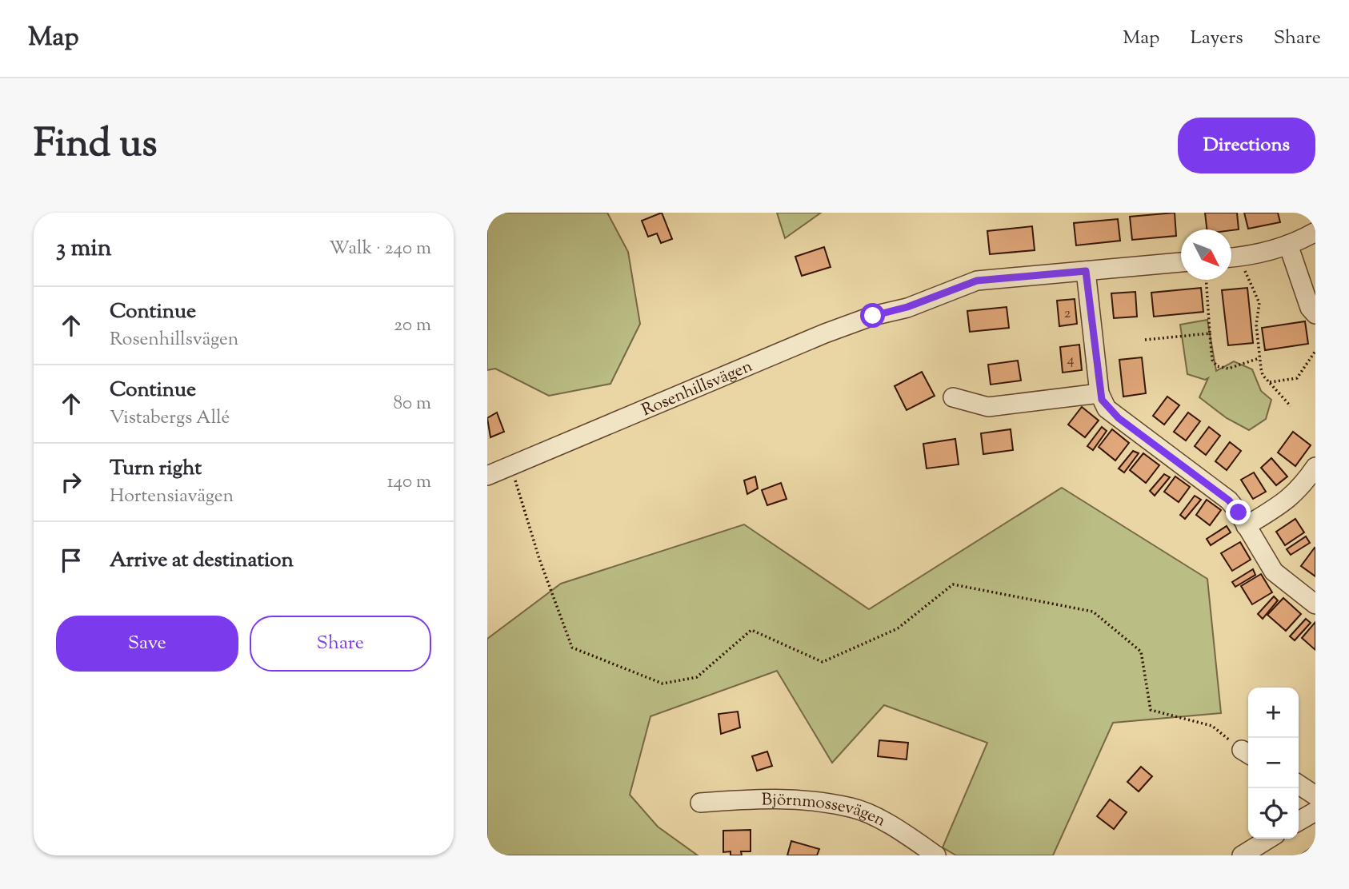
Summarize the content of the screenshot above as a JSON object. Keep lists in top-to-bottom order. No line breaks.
{"streets":{"street":["Rosenhillsvägen","Björnmossevägen"]},"house_numbers":["2","4"],"north":"bottom right","page":{"header":"Map","nav":["Map","Layers","Share"],"title":"Find us","buttons":["Directions",["Save","Share"]],"heading":["3 min","Walk · 240 m"],"list":[["Continue","Rosenhillsvägen","20 m"],["Continue","Vistabergs Allé","80 m"],["Turn right","Hortensiavägen","140 m"],"Arrive at destination"],"map_buttons":["+","−"]}}
